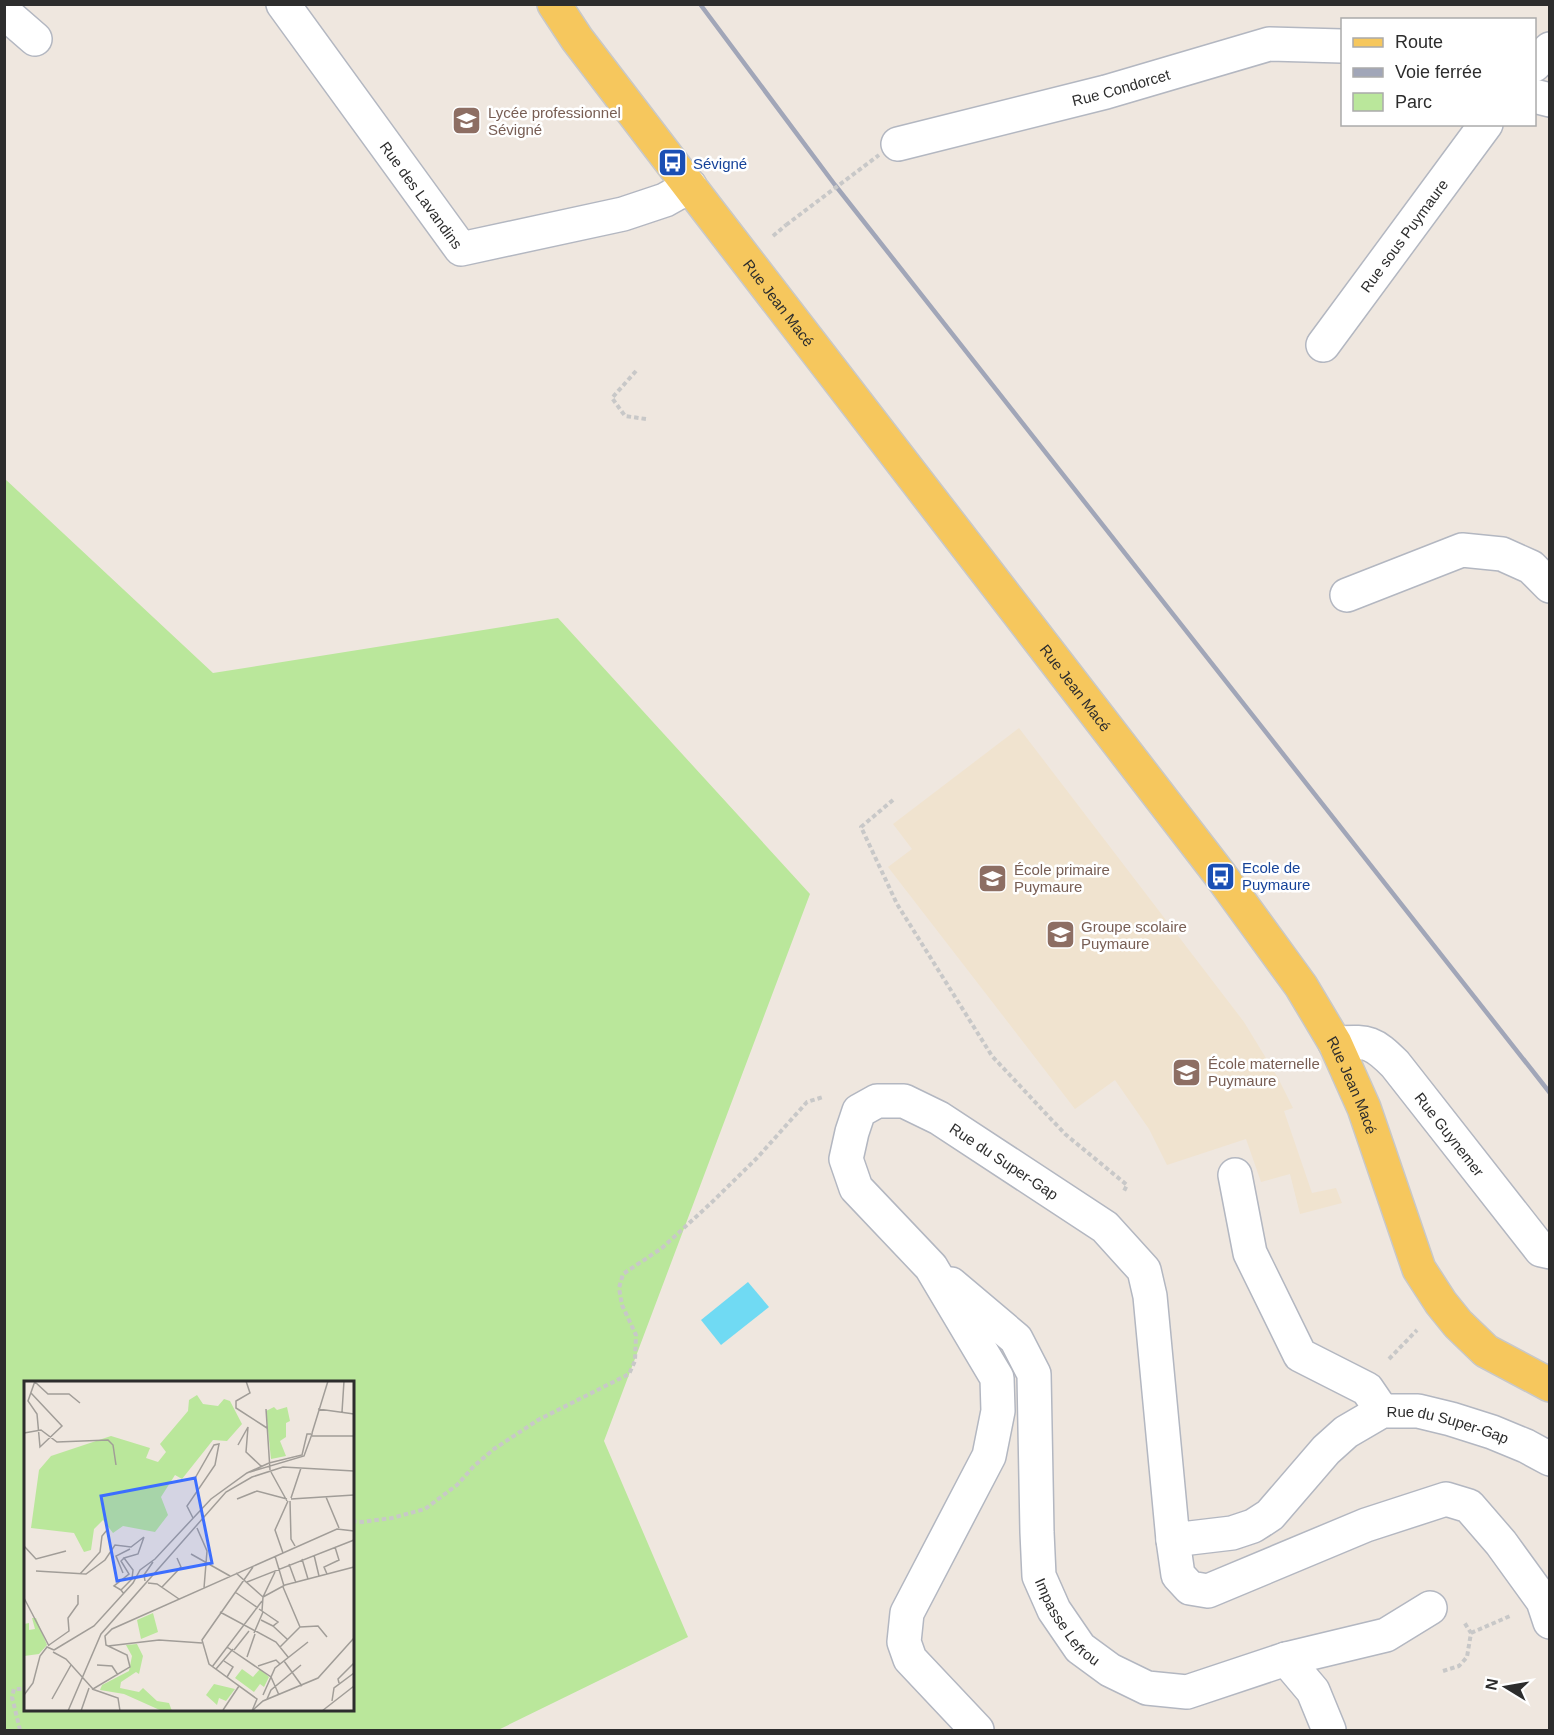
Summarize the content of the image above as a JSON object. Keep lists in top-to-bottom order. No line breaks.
{"streets":{"main road":["Rue Jean Macé"],"street":["Rue Condorcet","Rue des Lavandins","Rue sous Puymaure","Rue Guynemer","Rue du Super-Gap","Impasse Lefrou"]},"crossings":[["Rue des Lavandins","Rue Jean Macé"],["Rue Jean Macé","Rue Guynemer"]],"places":{"school or university":["Lycée professionnel Sévigné","École primaire Puymaure","Groupe scolaire Puymaure","École maternelle Puymaure"],"bus stop":["Sévigné","Ecole de Puymaure"]},"legend":["Route","Voie ferrée","Parc"],"north":"left"}
